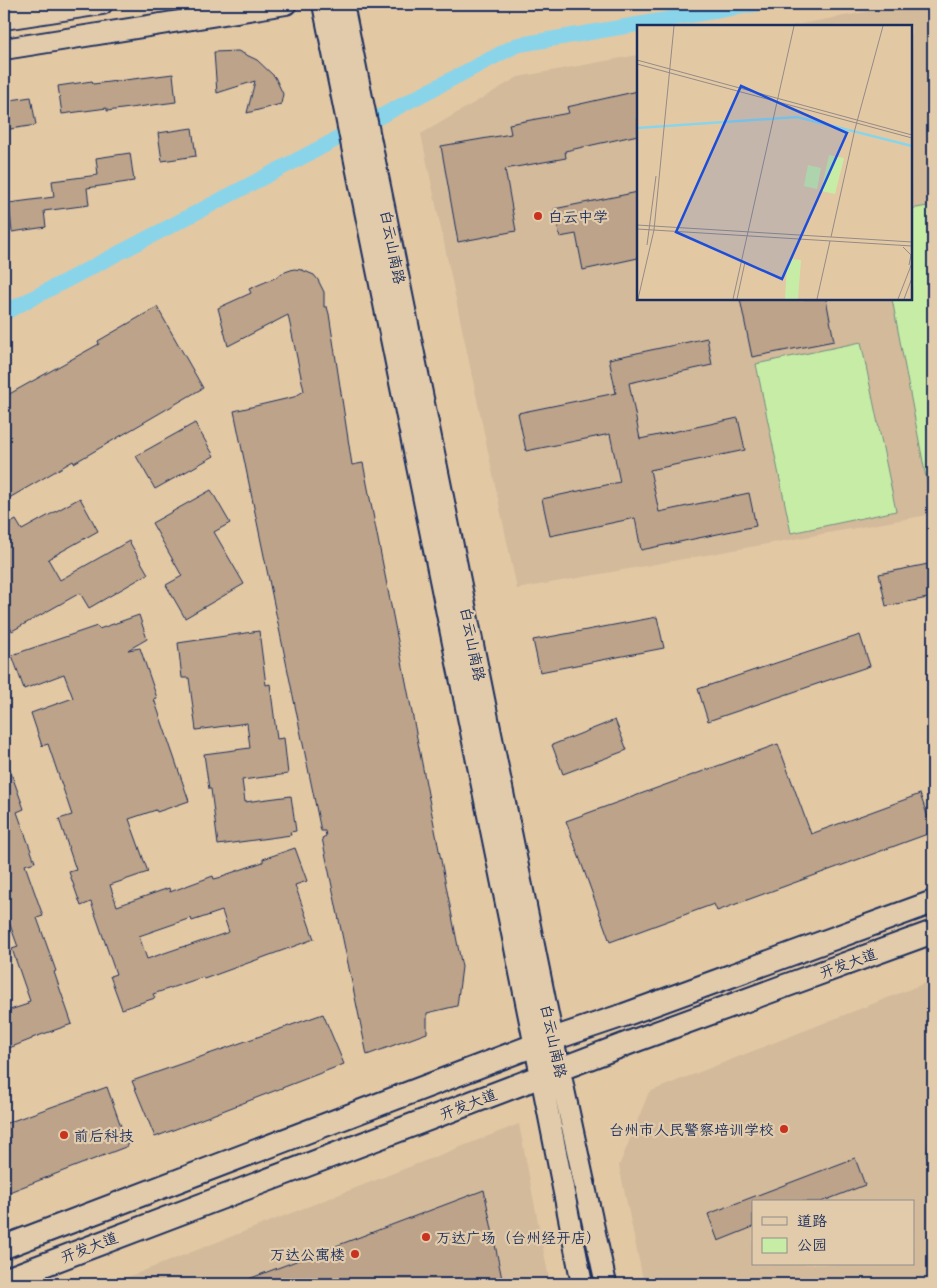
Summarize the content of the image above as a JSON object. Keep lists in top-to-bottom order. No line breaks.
{"streets":{"main road":["白云山南路","开发大道"]},"crossings":[["白云山南路","开发大道"]],"places":["白云中学","台州市人民警察培训学校","前后科技","万达广场（台州经开店）","万达公寓楼"],"legend":["道路","公园"]}
